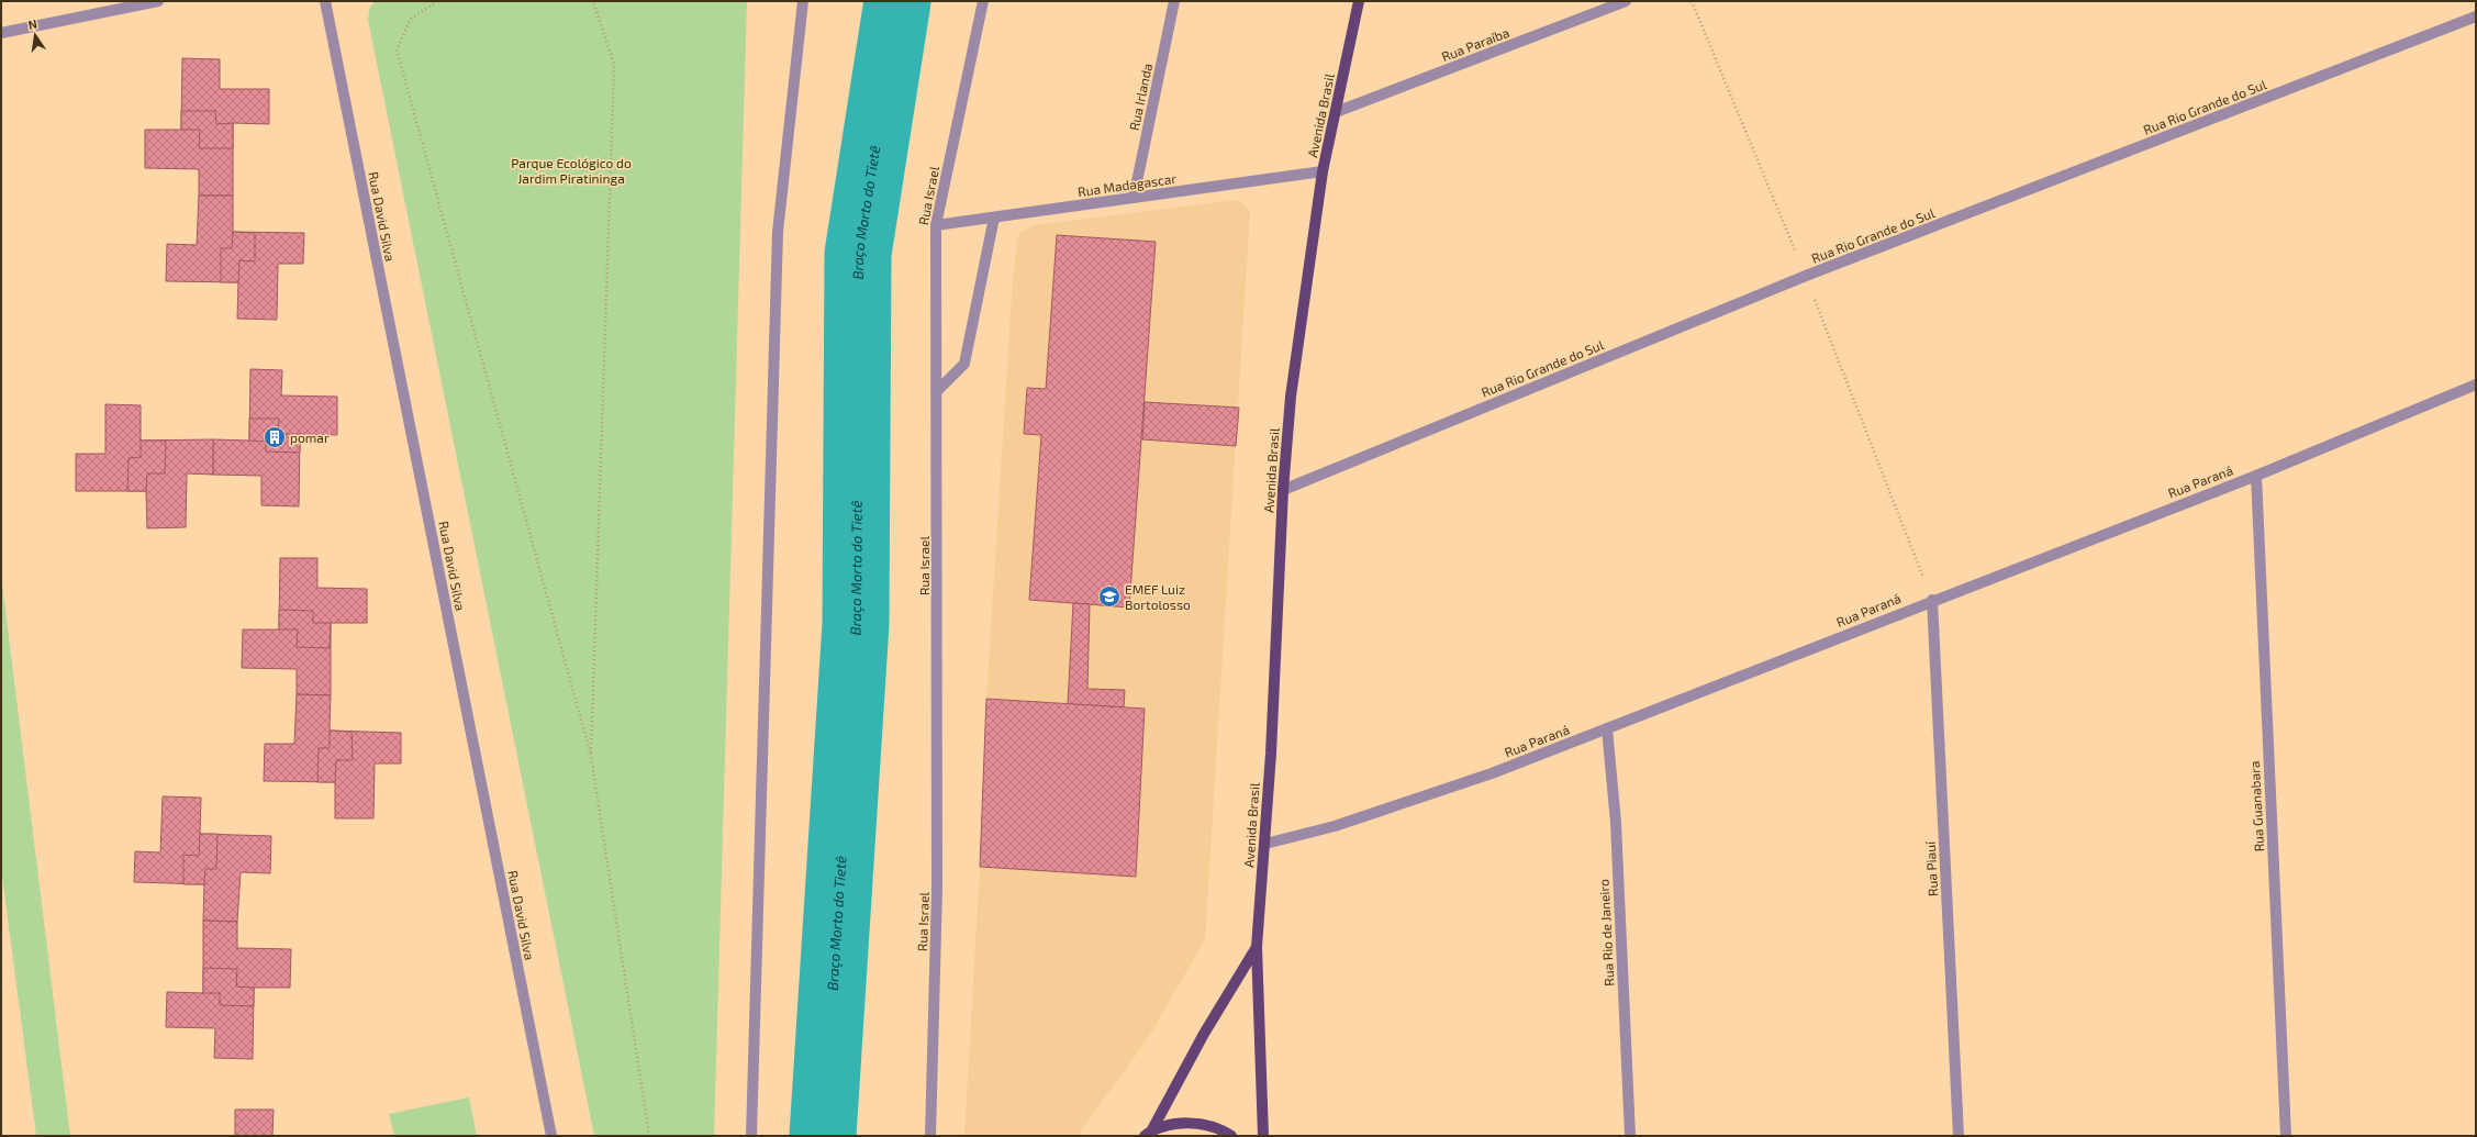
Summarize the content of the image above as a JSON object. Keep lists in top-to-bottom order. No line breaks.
{"streets":{"main road":["Avenida Brasil"],"street":["Rua Paraíba","Rua Irlanda","Rua Rio Grande do Sul","Rua Madagascar","Rua Israel","Rua David Silva","Rua Paraná","Rua Guanabara","Rua Piauí","Rua Rio de Janeiro"]},"crossings":[["Rua Paraíba","Avenida Brasil"],["Rua Irlanda","Rua Madagascar"],["Rua Rio Grande do Sul","Avenida Brasil"],["Avenida Brasil","Rua Madagascar"],["Avenida Brasil","Rua Paraná"],["Rua Madagascar","Rua Israel"],["Rua Paraná","Rua Guanabara"],["Rua Paraná","Rua Piauí"],["Rua Paraná","Rua Rio de Janeiro"]],"water":["Braço Morto do Tietê"],"parks":["Parque Ecológico do Jardim Piratininga"],"places":{"building":["pomar"],"school or university":["EMEF Luiz Bortolosso"]},"north":"top"}
